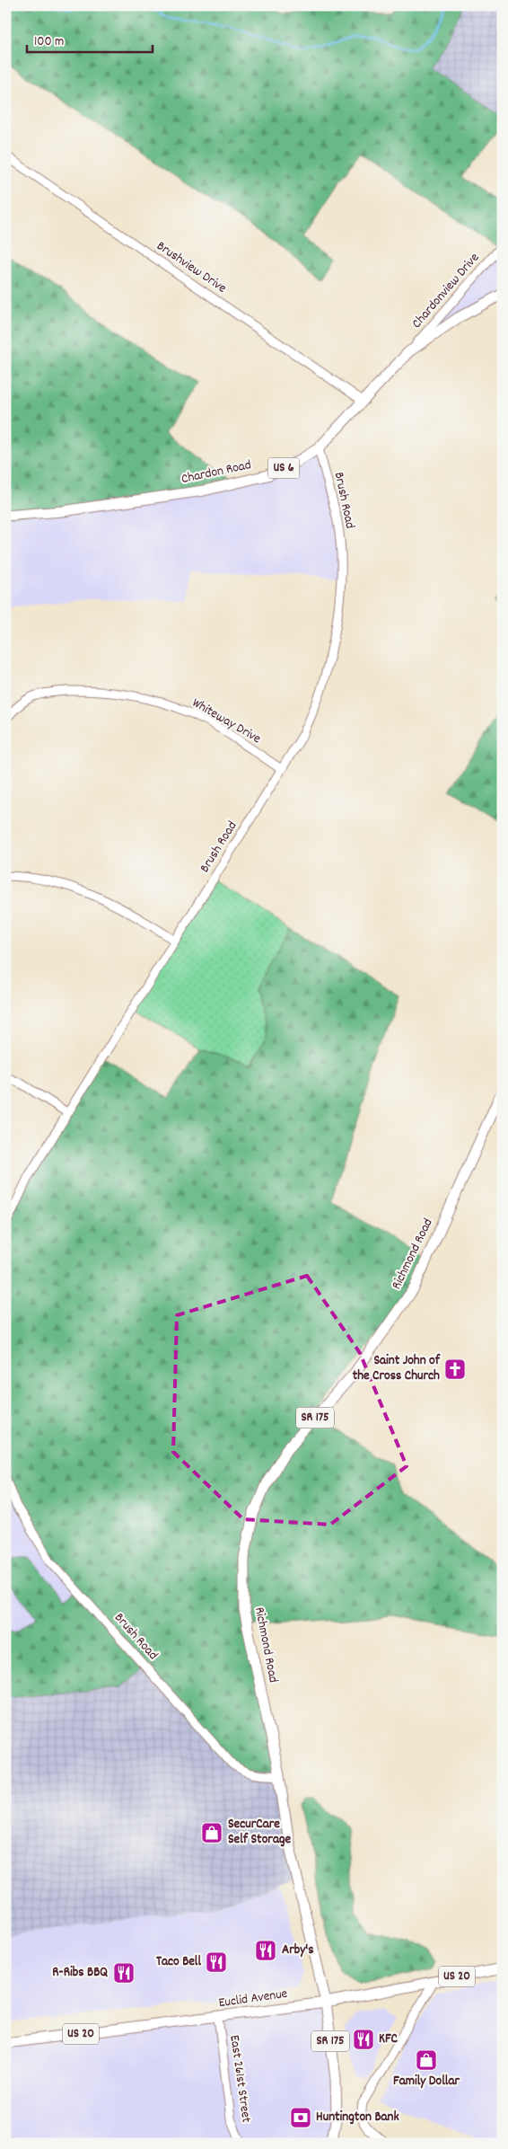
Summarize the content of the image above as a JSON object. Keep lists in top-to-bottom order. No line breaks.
{"streets":{"main road":["US 6","Chardon Road","Richmond Road","SR 175","US 20","Euclid Avenue"],"street":["Brushview Drive","Chardonview Drive","Brush Road","Whiteway Drive","East 261st Street"]},"crossings":[["Brushview Drive","Chardon Road"],["Chardonview Drive","Chardon Road"],["Chardon Road","Brush Road"],["Brush Road","Whiteway Drive"],["Brush Road","Richmond Road"],["Richmond Road","SR 175"],["Richmond Road","Euclid Avenue"],["SR 175","Euclid Avenue"],["Euclid Avenue","East 261st Street"]],"places":{"church":["Saint John of the Cross Church"],"shop":["SecurCare Self Storage","Family Dollar"],"restaurant":["Arby's","Taco Bell","R-Ribs BBQ","KFC"],"bank":["Huntington Bank"]},"scale_bar":"100 m"}
